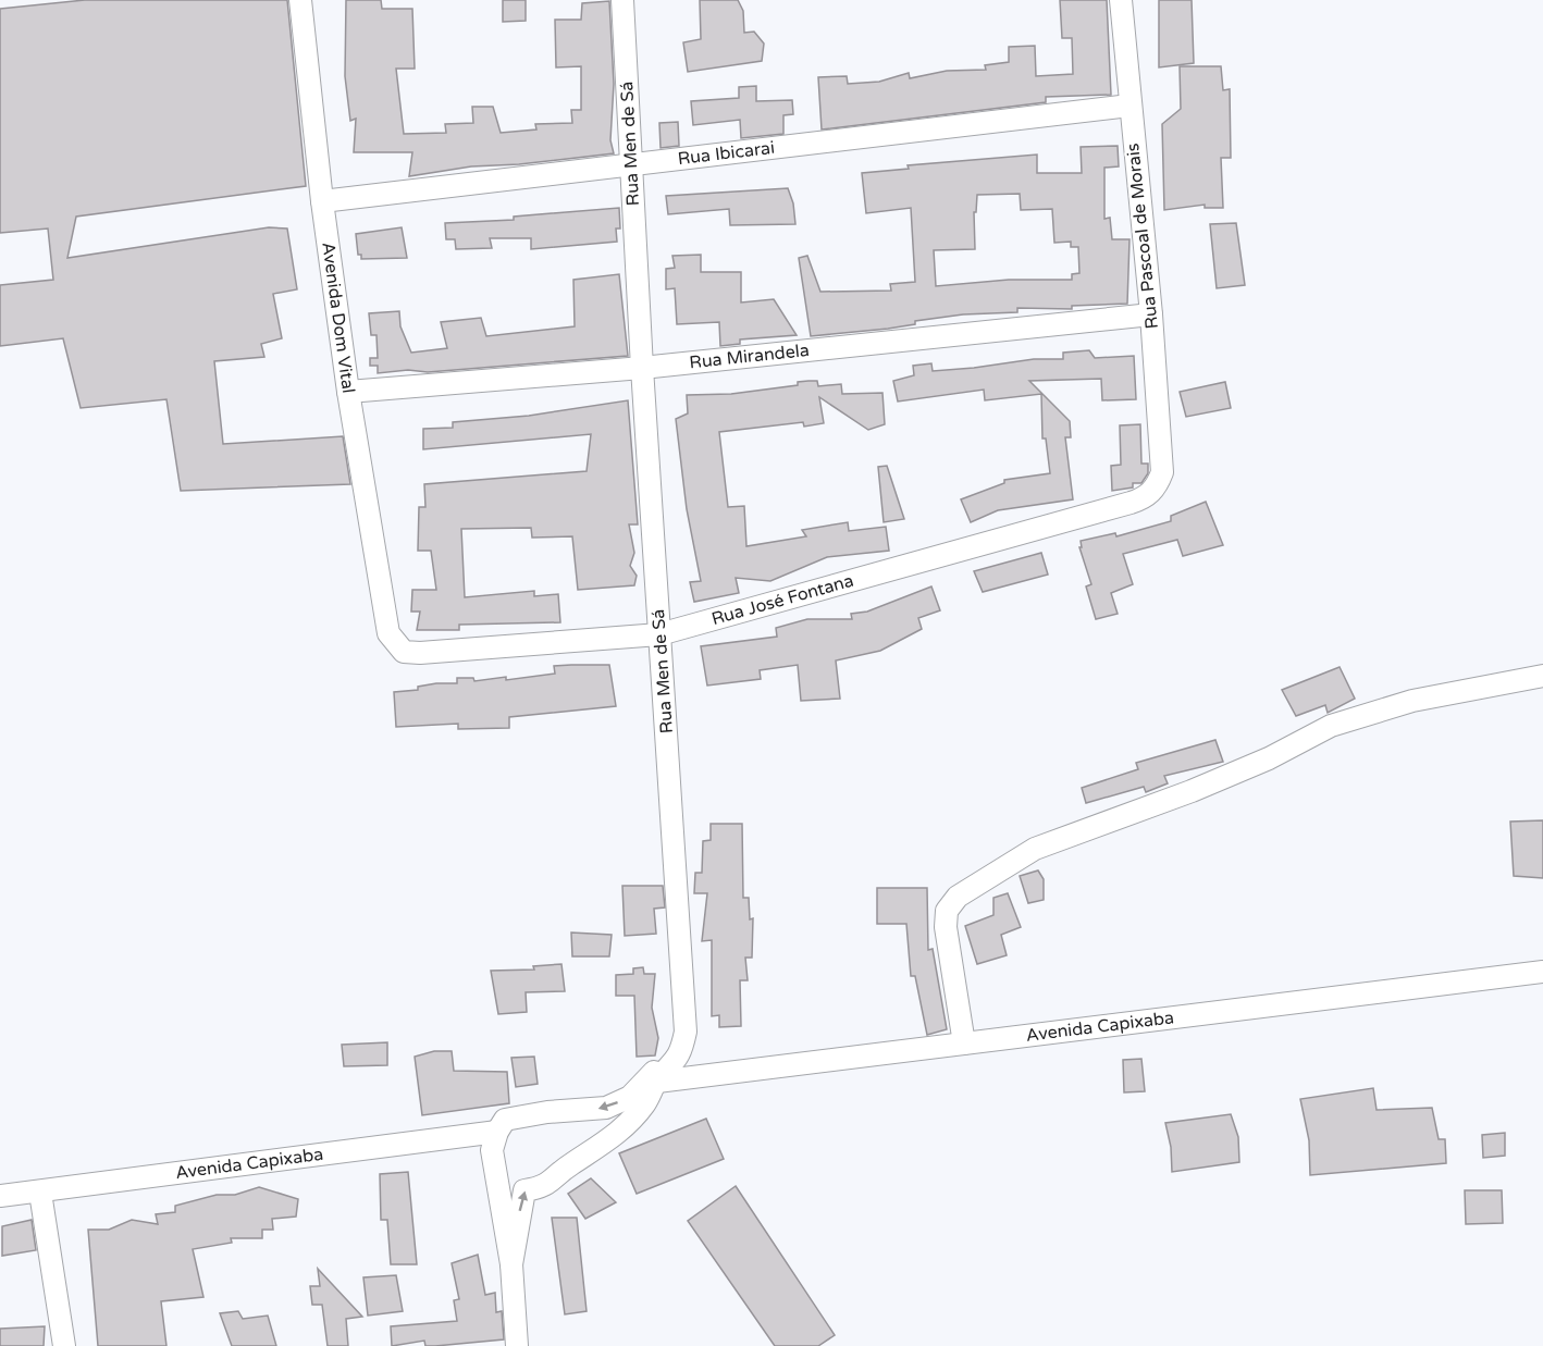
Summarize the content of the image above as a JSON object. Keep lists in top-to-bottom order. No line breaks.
{"streets":{"street":["Rua Men de Sá","Rua Ibicarai","Rua Pascoal de Morais","Avenida Dom Vital","Rua Mirandela","Rua José Fontana","Avenida Capixaba"]},"crossings":[["Rua Men de Sá","Rua Ibicarai"],["Rua Men de Sá","Rua Mirandela"],["Rua Men de Sá","Rua José Fontana"],["Rua Men de Sá","Avenida Capixaba"],["Rua Ibicarai","Rua Pascoal de Morais"],["Rua Ibicarai","Avenida Dom Vital"],["Rua Pascoal de Morais","Rua Mirandela"],["Rua Pascoal de Morais","Rua José Fontana"],["Avenida Dom Vital","Rua Mirandela"],["Avenida Dom Vital","Rua José Fontana"]]}
